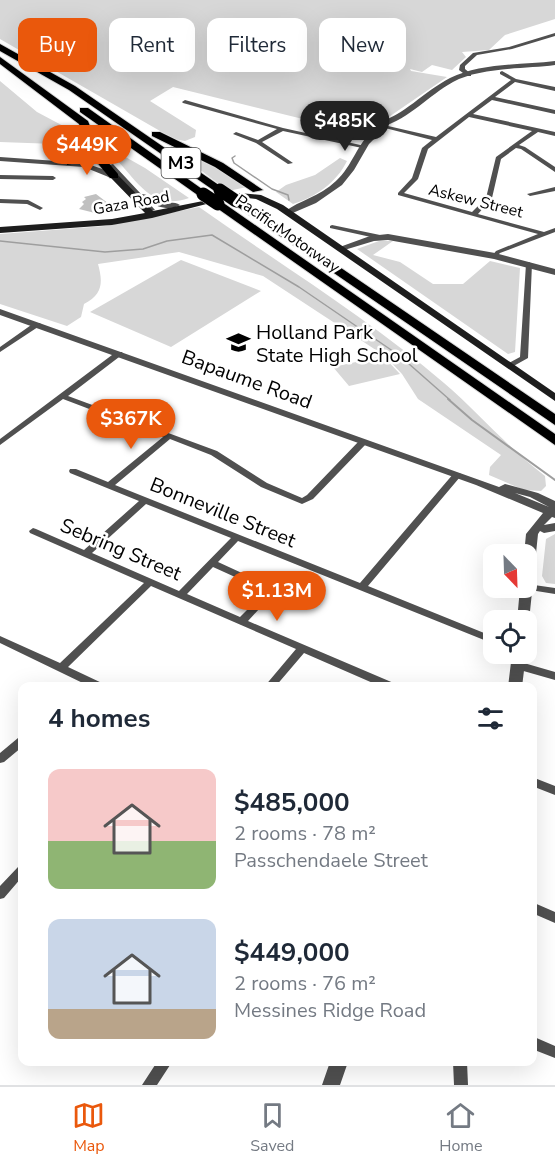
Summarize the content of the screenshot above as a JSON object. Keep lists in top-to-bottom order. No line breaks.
{"streets":{"highway":["M3","Pacific Motorway"],"main road":["Gaza Road"],"street":["Askew Street","Bapaume Road","Bonneville Street","Sebring Street"]},"crossings":[["Gaza Road","Pacific Motorway"]],"places":{"school or university":["Holland Park State High School"]},"north":"bottom right","page":{"chip":["Buy","Rent","Filters","New"],"price":["$485K","$449K","$367K","$1.13M"],"heading":"4 homes","list":[{"name":"$485,000","note":"2 rooms · 78 m² · Passchendaele Street"},{"name":"$449,000","note":"2 rooms · 76 m² · Messines Ridge Road"}],"tabs":["Map","Saved","Home"]}}
